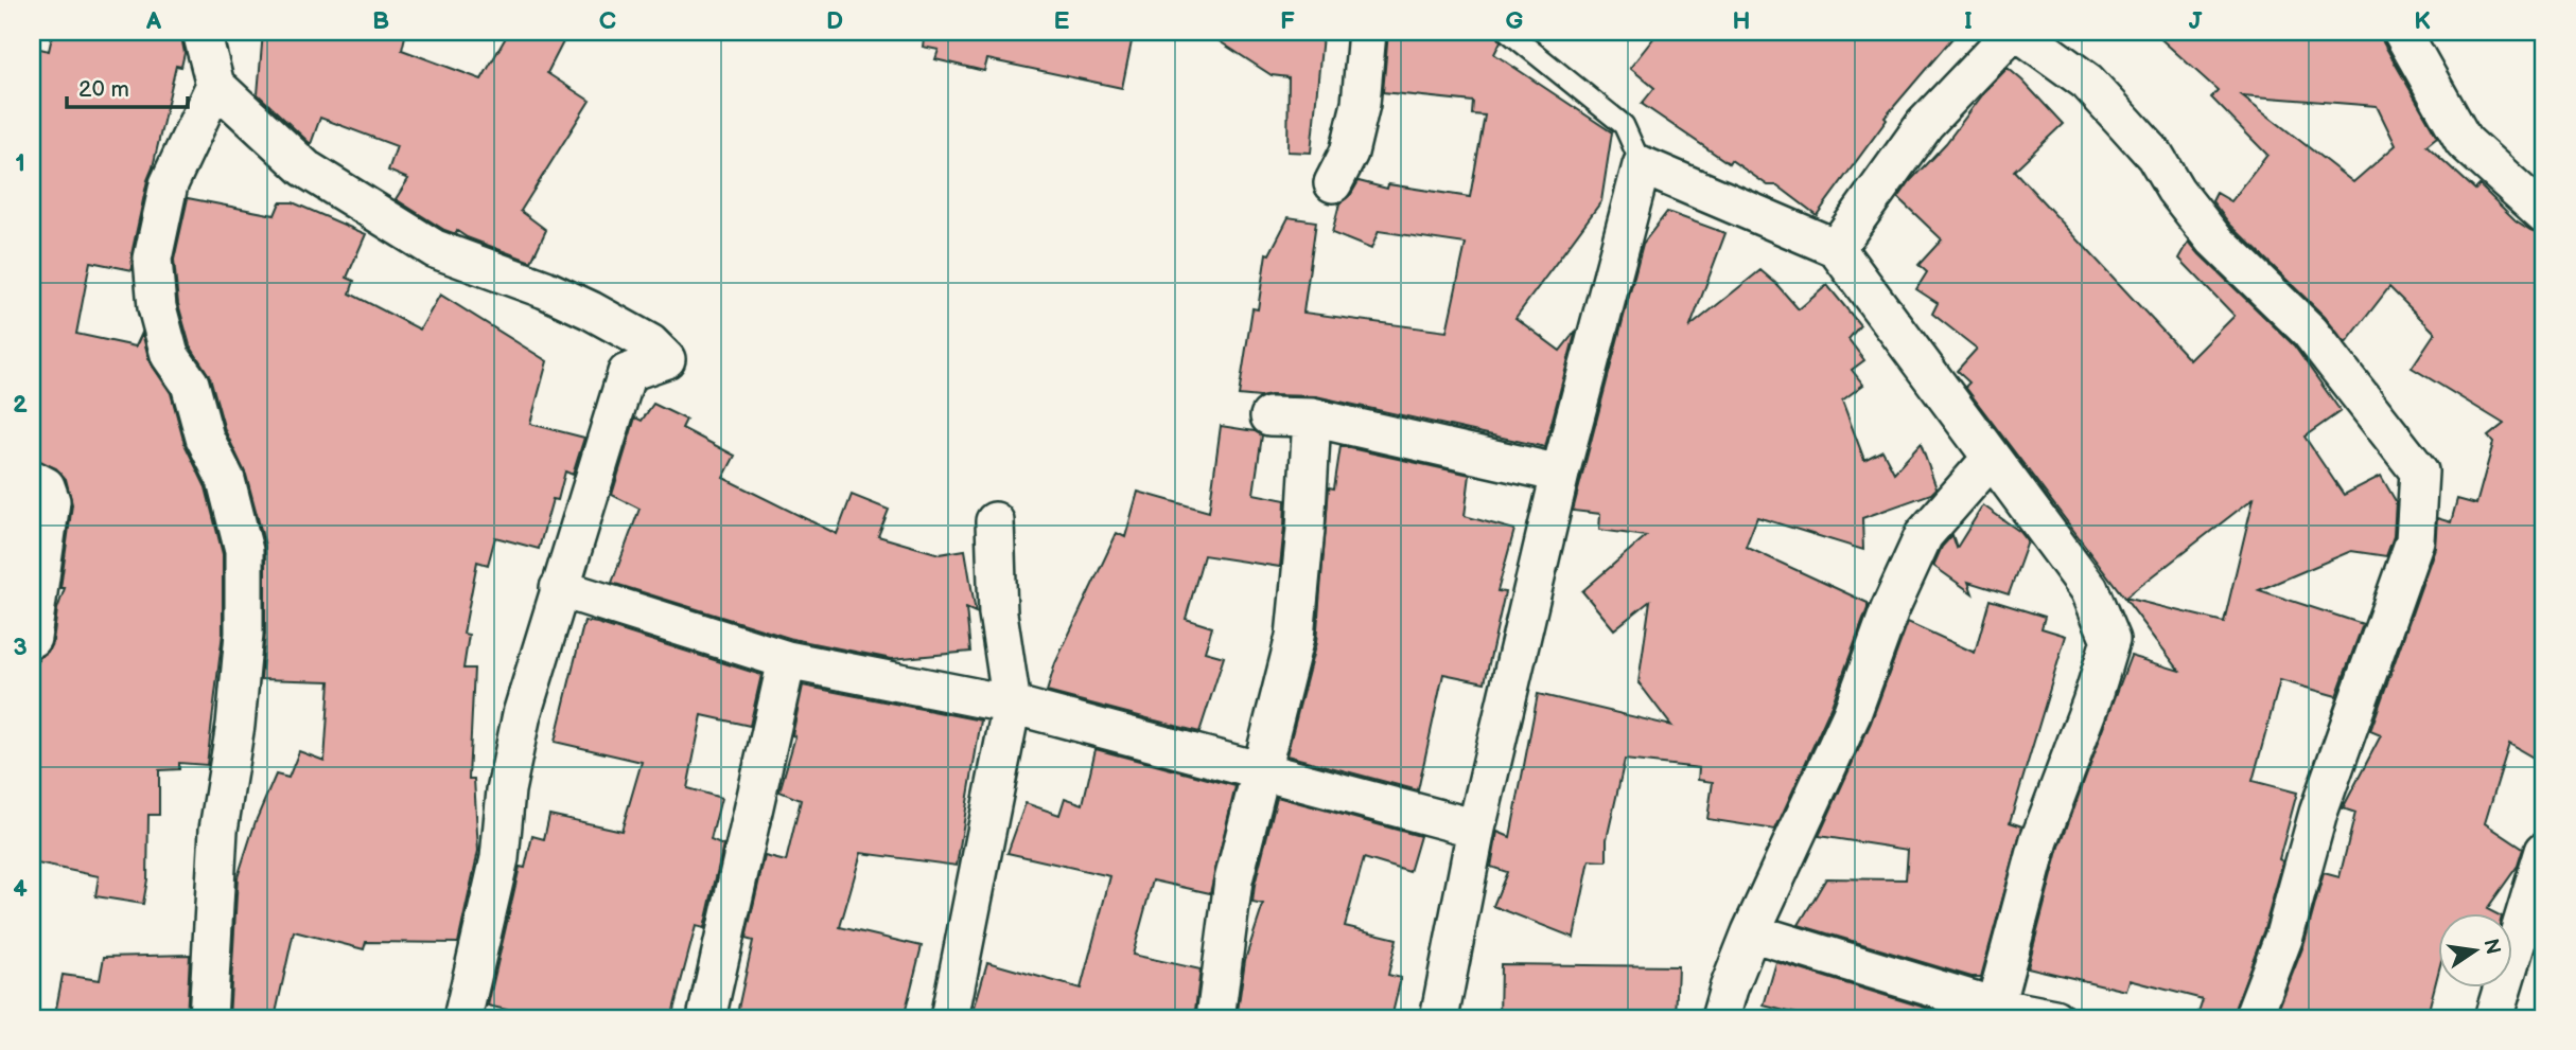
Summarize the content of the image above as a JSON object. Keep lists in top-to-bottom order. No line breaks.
{"scale_bar":"20 m","north":"right","grid":{"columns":["A","B","C","D","E","F","G","H","I","J","K"],"rows":["1","2","3","4"]}}
